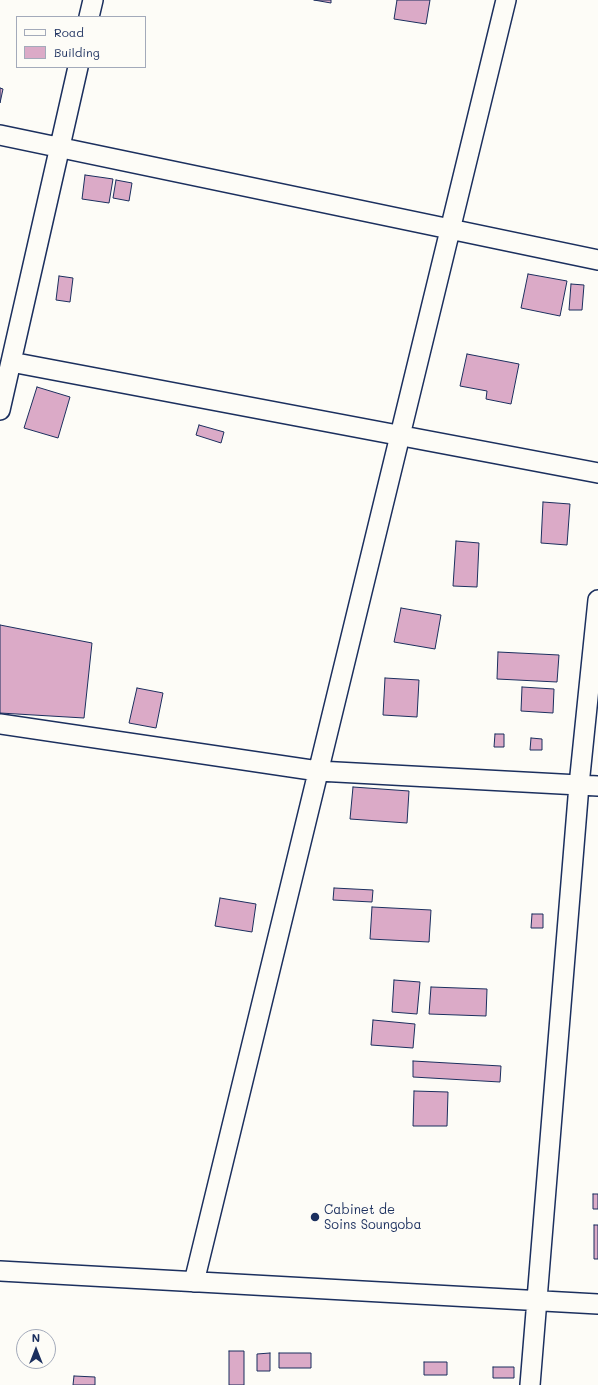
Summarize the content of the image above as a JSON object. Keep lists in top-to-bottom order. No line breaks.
{"places":["Cabinet de Soins Soungoba"],"legend":["Road","Building"],"north":"top"}
